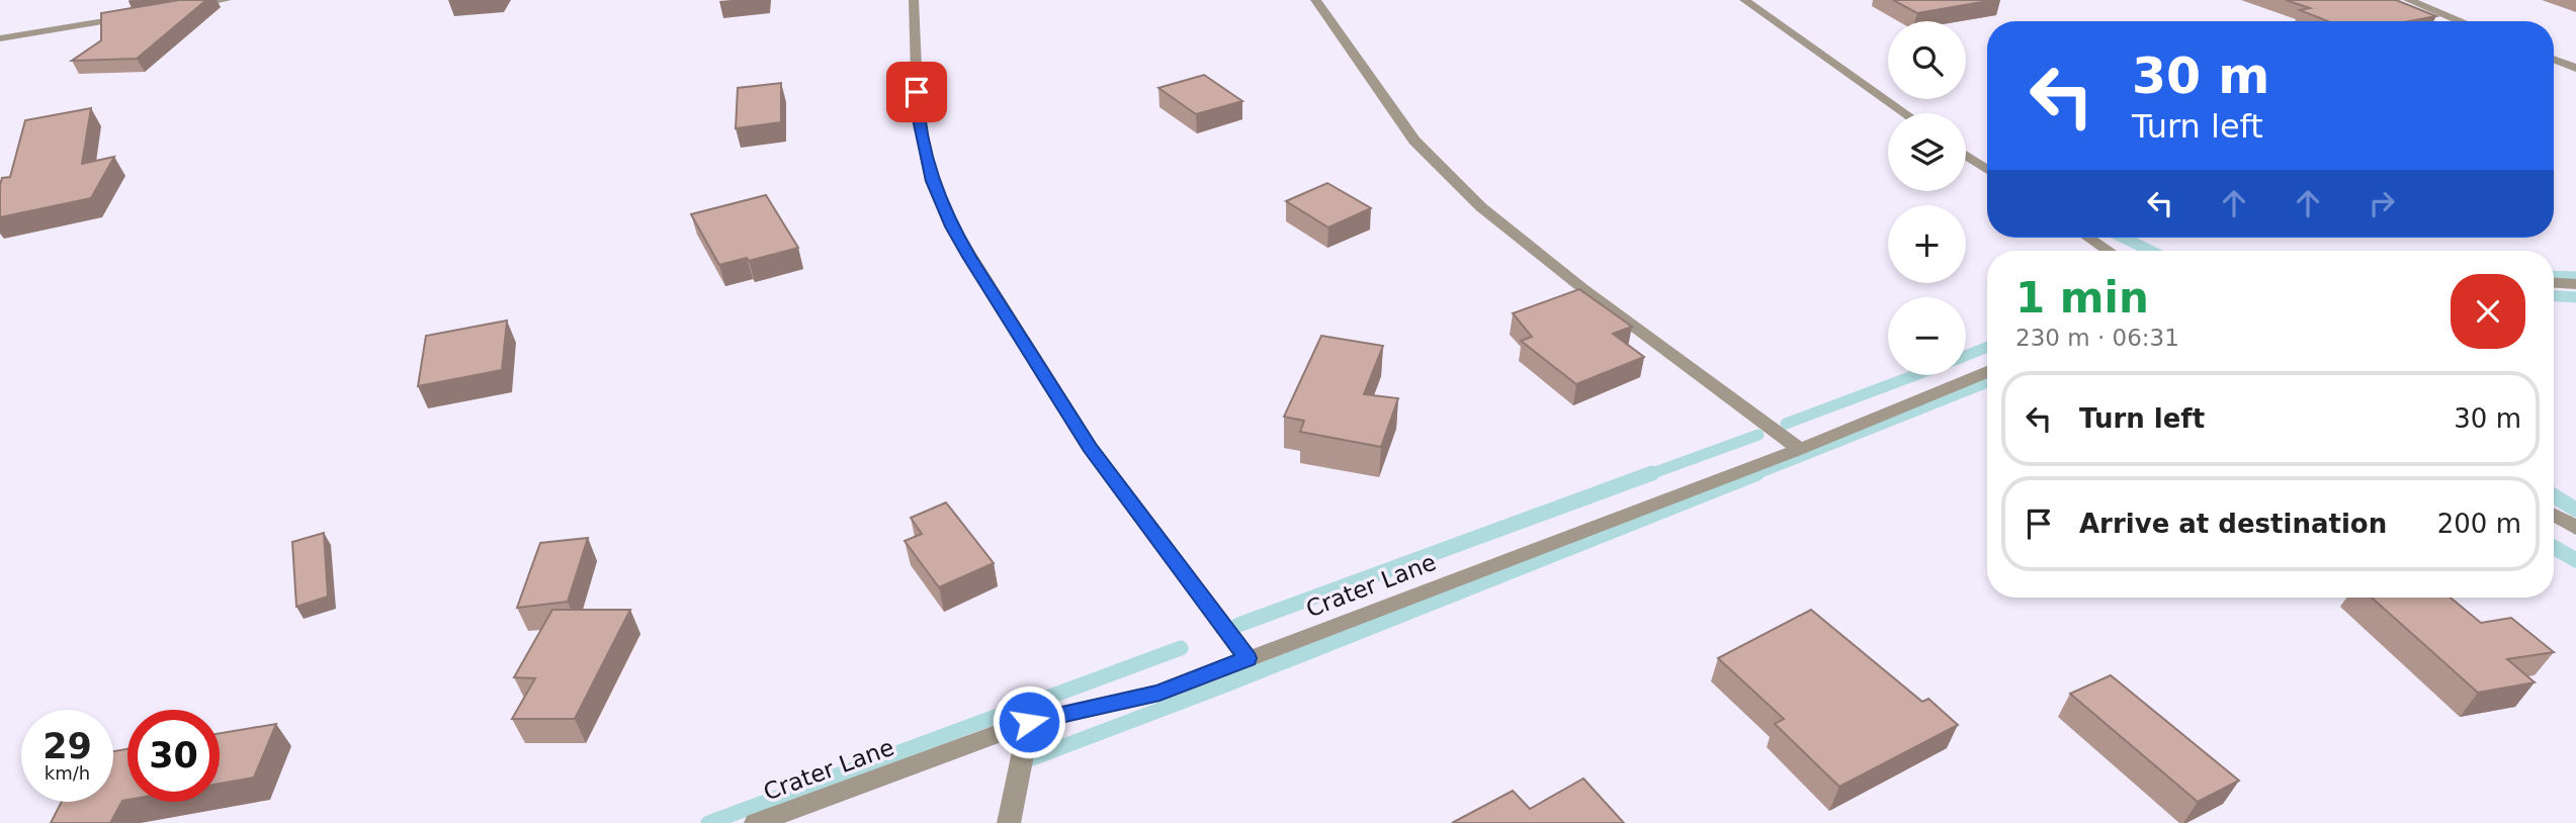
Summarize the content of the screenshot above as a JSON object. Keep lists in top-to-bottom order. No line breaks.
{"streets":{"street":["Crater Lane"]},"page":{"map_buttons":["+","−"],"turn":["30 m","Turn left"],"heading":["1 min","230 m · 06:31"],"list":[{"name":"Turn left","value":"30 m"},{"name":"Arrive at destination","value":"200 m"}],"speed":"29 km/h","limit":"30"}}
